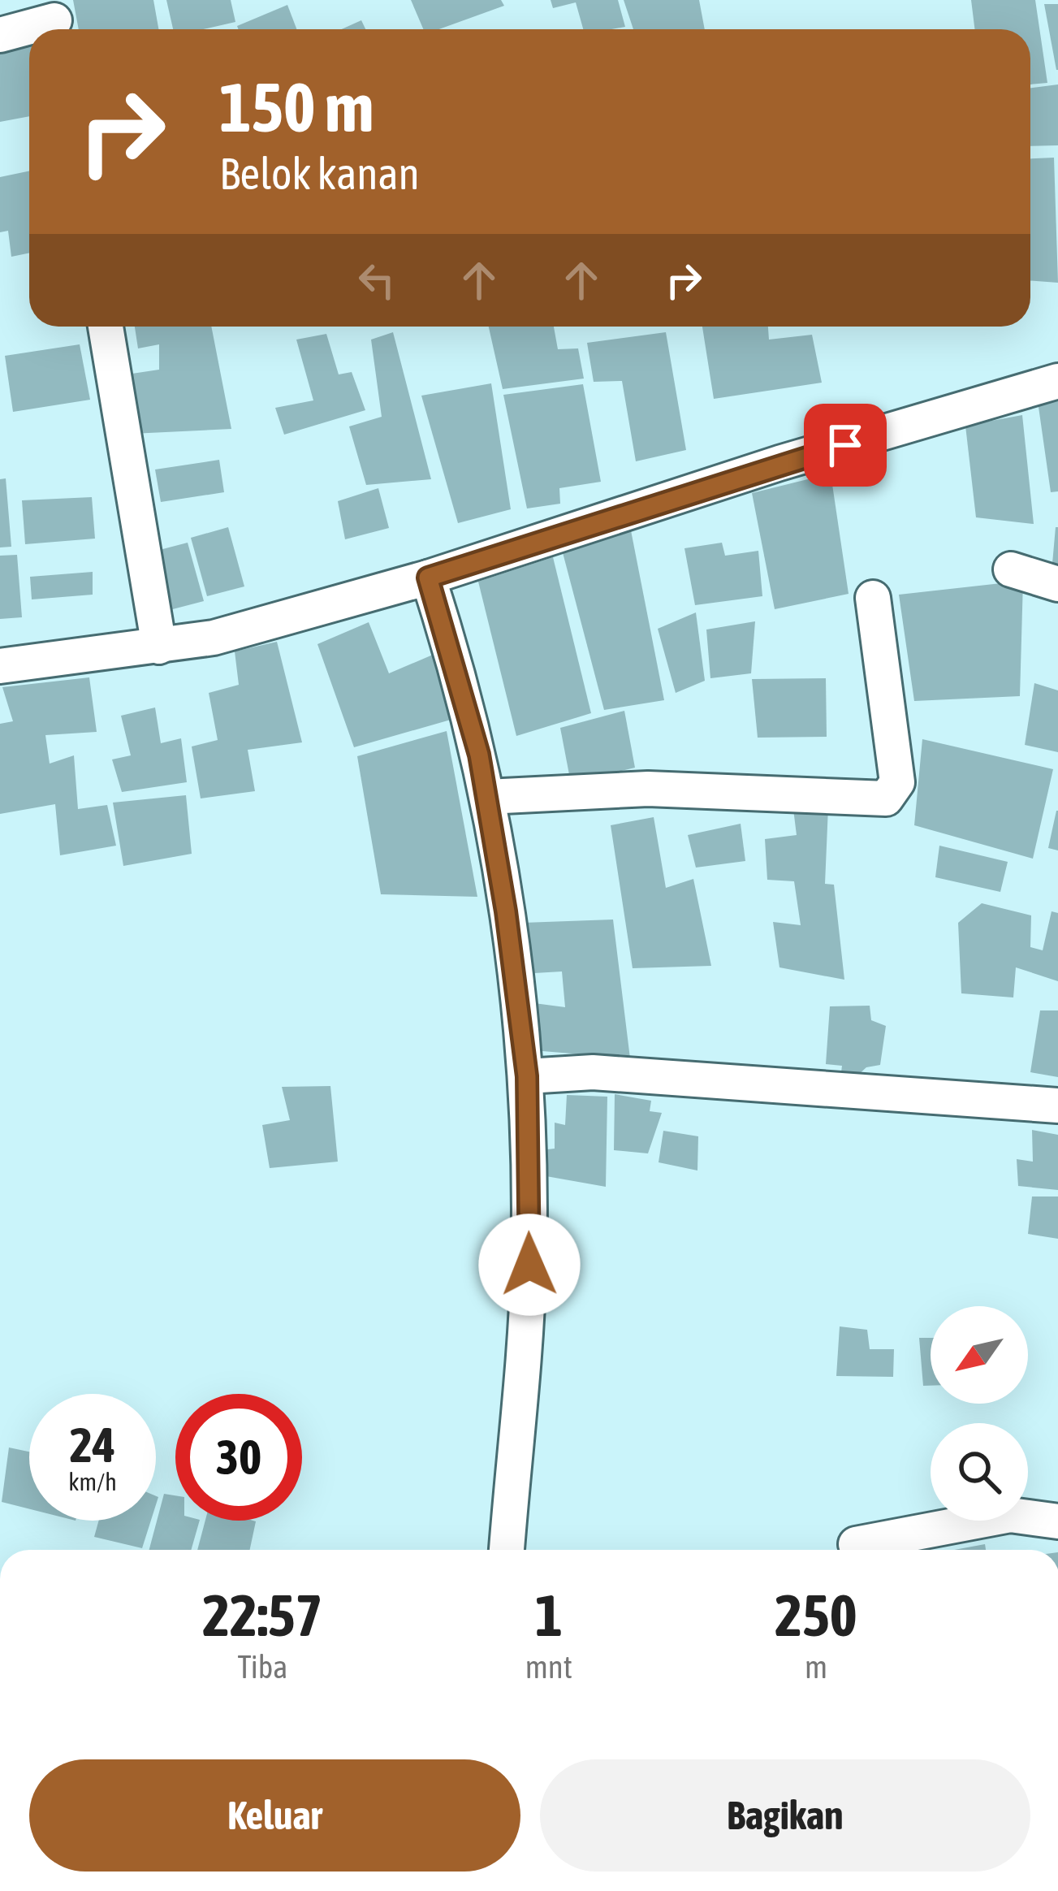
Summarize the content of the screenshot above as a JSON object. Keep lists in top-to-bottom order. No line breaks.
{"north":"bottom left","page":{"turn":["150 m","Belok kanan"],"speed":"24 km/h","limit":"30","eta":["22:57","Tiba","1","mnt","250","m"],"buttons":["Keluar","Bagikan"]}}
